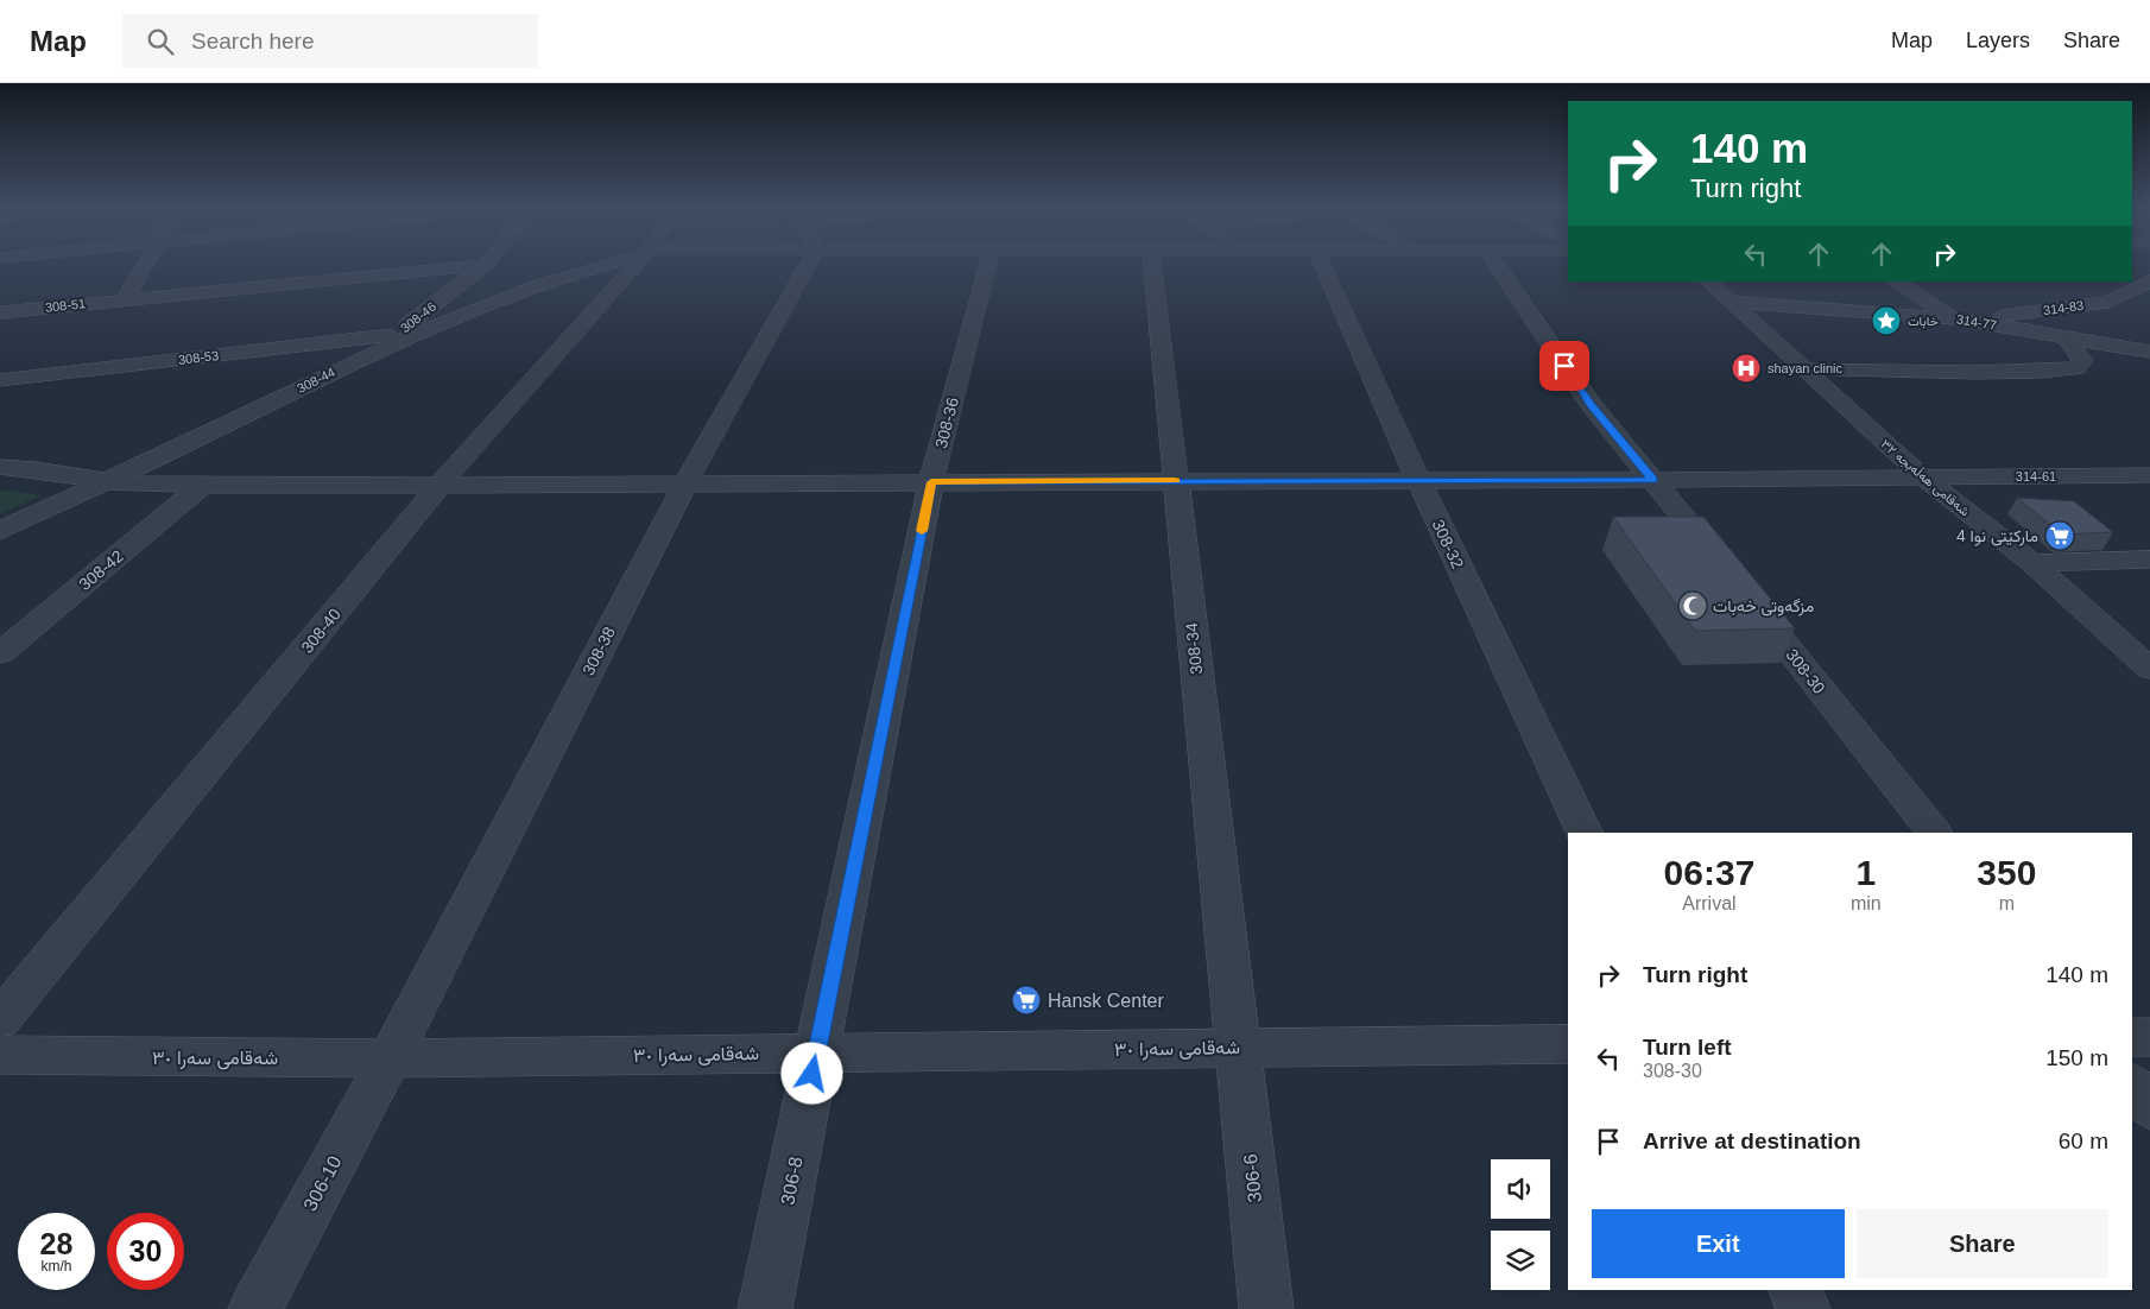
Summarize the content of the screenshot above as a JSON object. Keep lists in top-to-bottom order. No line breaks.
{"streets":{"street":["308-51","314-83","308-46","314-77","308-53","308-44","308-36","314-61","شەقامی هەڵەبجە ٣٢","308-32","308-42","308-40","308-34","308-38","308-30","شەقامی سەرا ٣٠","306-6","306-8","306-10"]},"crossings":[["314-83","314-77"],["308-46","308-53"],["308-46","308-44"],["314-77","شەقامی هەڵەبجە ٣٢"],["308-44","314-61"],["308-36","314-61"],["308-36","شەقامی سەرا ٣٠"],["308-36","306-8"],["314-61","شەقامی هەڵەبجە ٣٢"],["314-61","308-32"],["314-61","308-42"],["314-61","308-40"],["314-61","308-34"],["314-61","308-38"],["314-61","308-30"],["308-34","شەقامی سەرا ٣٠"],["308-34","306-6"],["308-38","شەقامی سەرا ٣٠"],["308-38","306-10"],["شەقامی سەرا ٣٠","306-6"],["شەقامی سەرا ٣٠","306-8"],["شەقامی سەرا ٣٠","306-10"]],"places":{"place":["خابات"],"hospital":["shayan clinic"],"supermarket":["مارکێتی نوا 4","Hansk Center"],"mosque":["مزگەوتی خەبات"]},"page":{"header":"Map","search":"Search here","nav":["Map","Layers","Share"],"turn":["140 m","Turn right"],"eta":["06:37","Arrival","1","min","350","m"],"list":[{"name":"Turn right","value":"140 m"},{"name":"Turn left","note":"308-30","value":"150 m"},{"name":"Arrive at destination","value":"60 m"}],"buttons":["Exit","Share"],"speed":"28 km/h","limit":"30"}}
